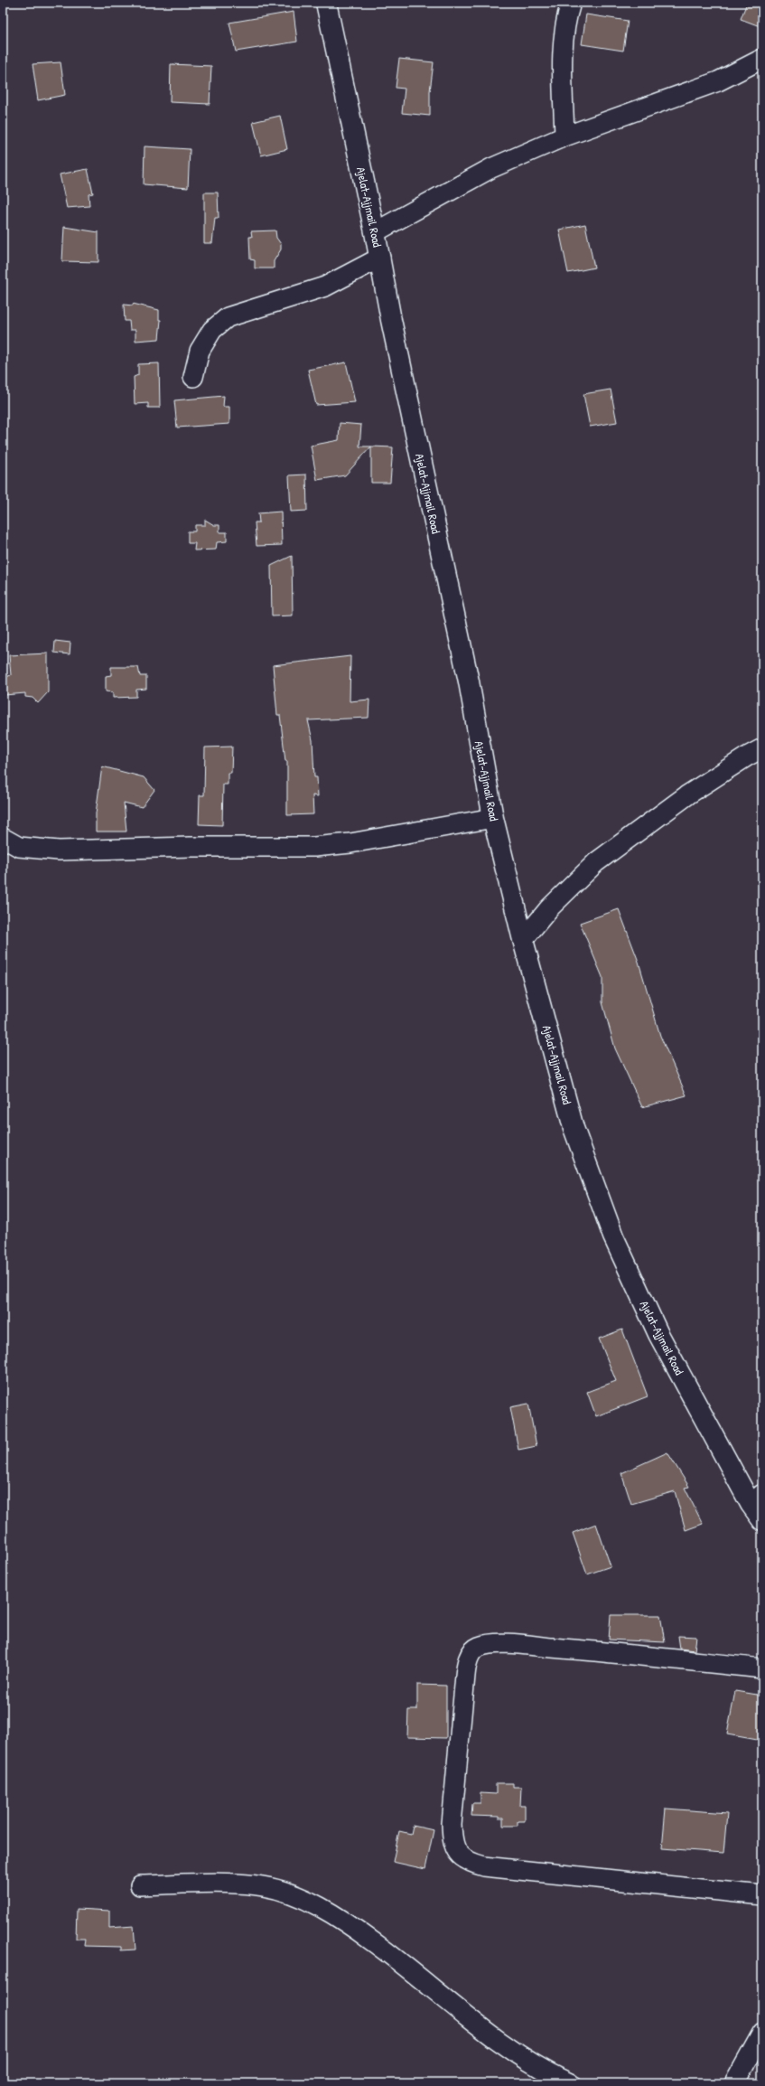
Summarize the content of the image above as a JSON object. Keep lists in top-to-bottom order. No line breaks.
{"streets":{"main road":["Ajelat-Ajjmail Road"]}}
